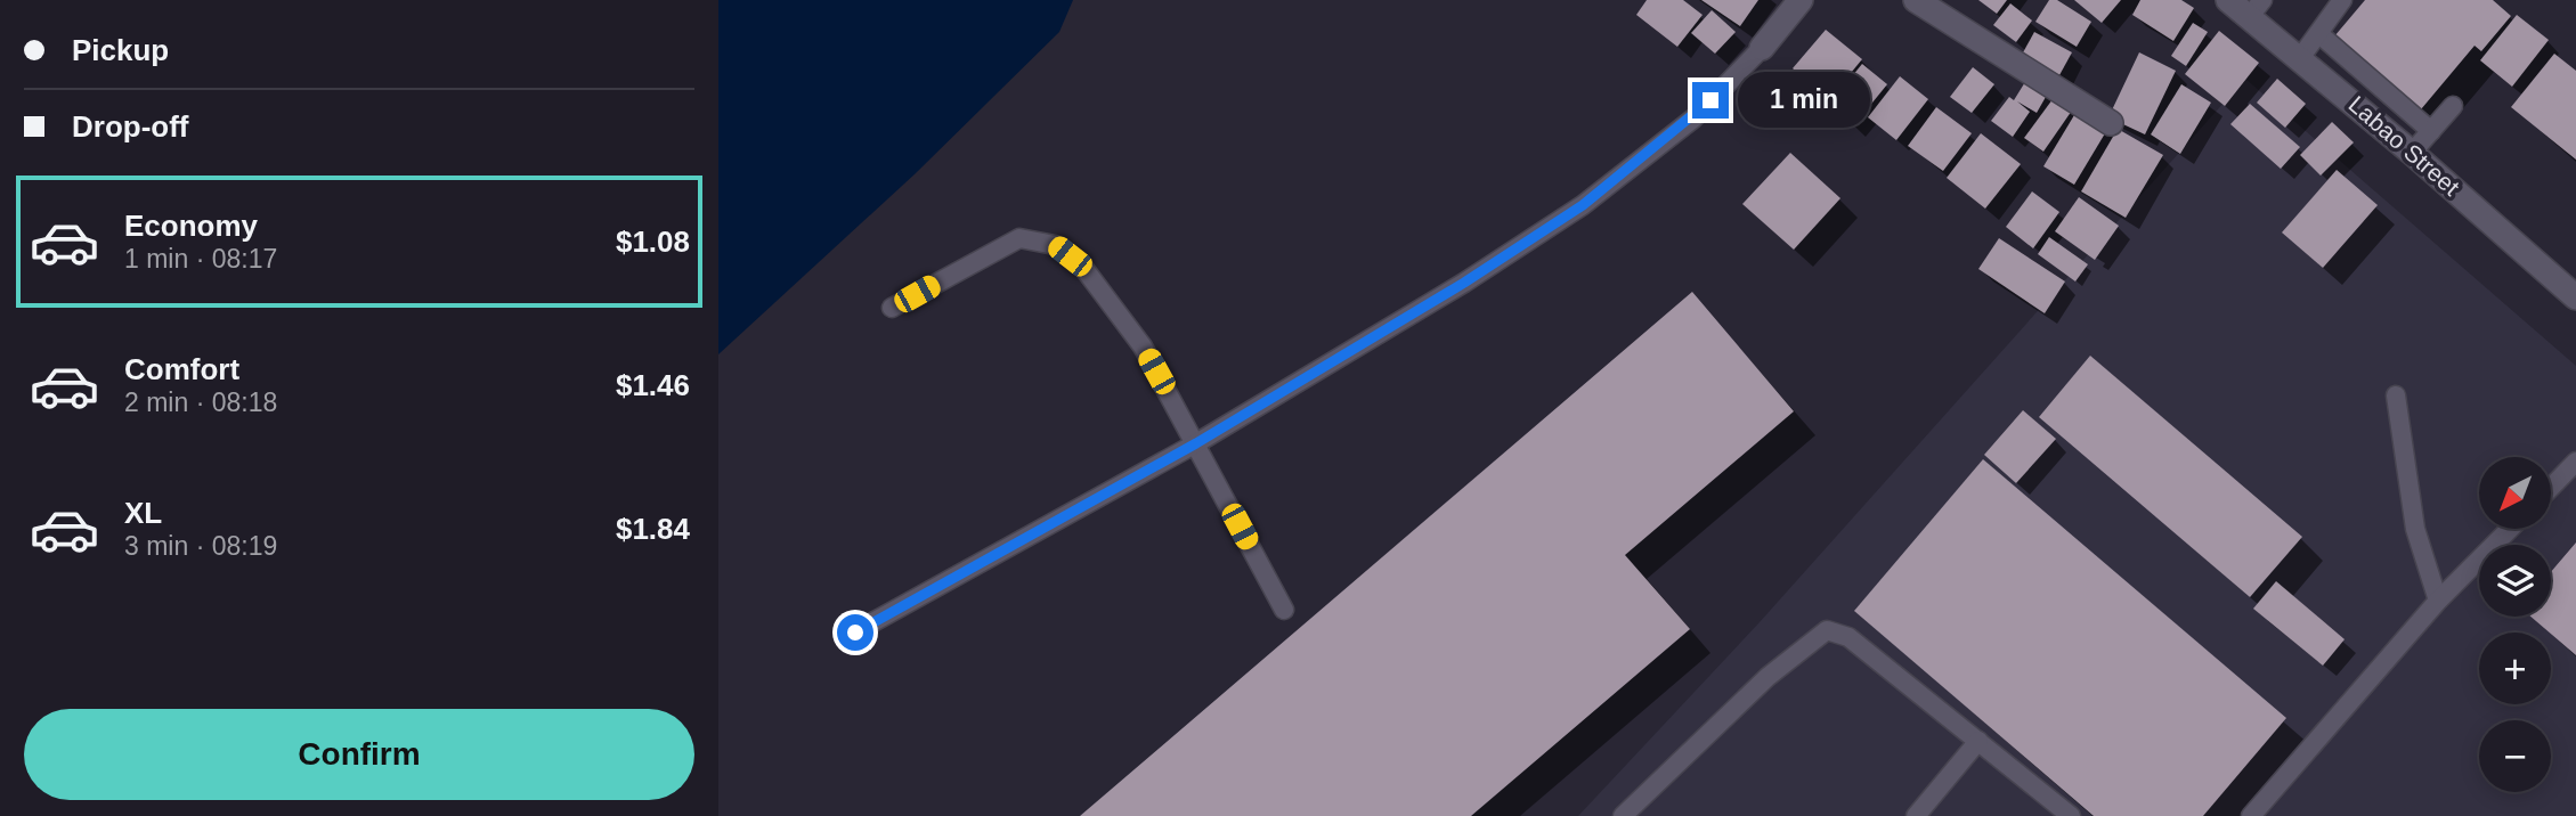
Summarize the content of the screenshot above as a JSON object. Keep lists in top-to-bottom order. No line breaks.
{"streets":{"main road":["Labao Street"]},"north":"bottom left","page":{"banner":["Pickup","Drop-off"],"bubble":"1 min","list":[{"name":"Economy","note":"1 min · 08:17","value":"$1.08"},{"name":"Comfort","note":"2 min · 08:18","value":"$1.46"},{"name":"XL","note":"3 min · 08:19","value":"$1.84"}],"map_buttons":["+","−"],"buttons":"Confirm"}}
